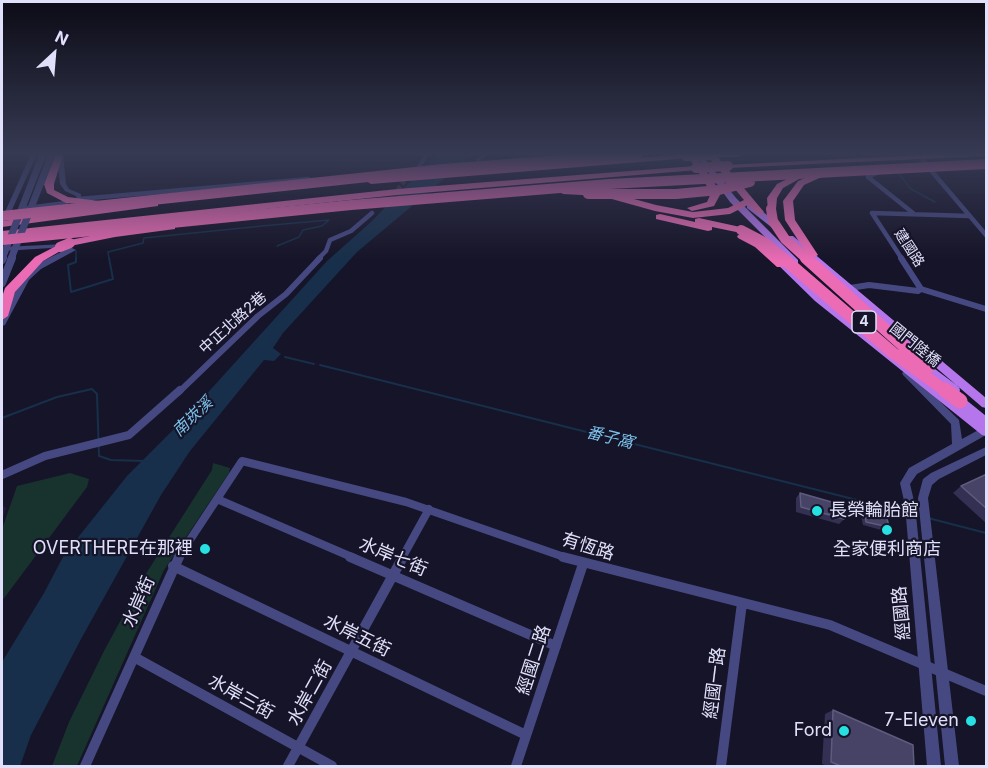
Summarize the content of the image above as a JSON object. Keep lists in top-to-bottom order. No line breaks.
{"streets":{"main road":["4","國門陸橋"],"street":["建國路","中正北路2巷","有恆路","水岸七街","水岸街","經國路","水岸五街","經國二路","經國一路","水岸二街","水岸三街"]},"crossings":[["4","國門陸橋"],["4","經國路"],["國門陸橋","經國路"],["有恆路","水岸街"],["有恆路","經國路"],["有恆路","經國二路"],["有恆路","經國一路"],["有恆路","水岸二街"],["水岸七街","水岸街"],["水岸七街","經國二路"],["水岸七街","水岸二街"],["水岸街","水岸五街"],["水岸街","水岸三街"],["水岸五街","經國二路"],["水岸五街","水岸二街"],["水岸二街","水岸三街"]],"water":["南崁溪","番子窩"],"places":["長榮輪胎館","全家便利商店","OVERTHERE在那裡","7-Eleven","Ford"],"north":"top right"}
